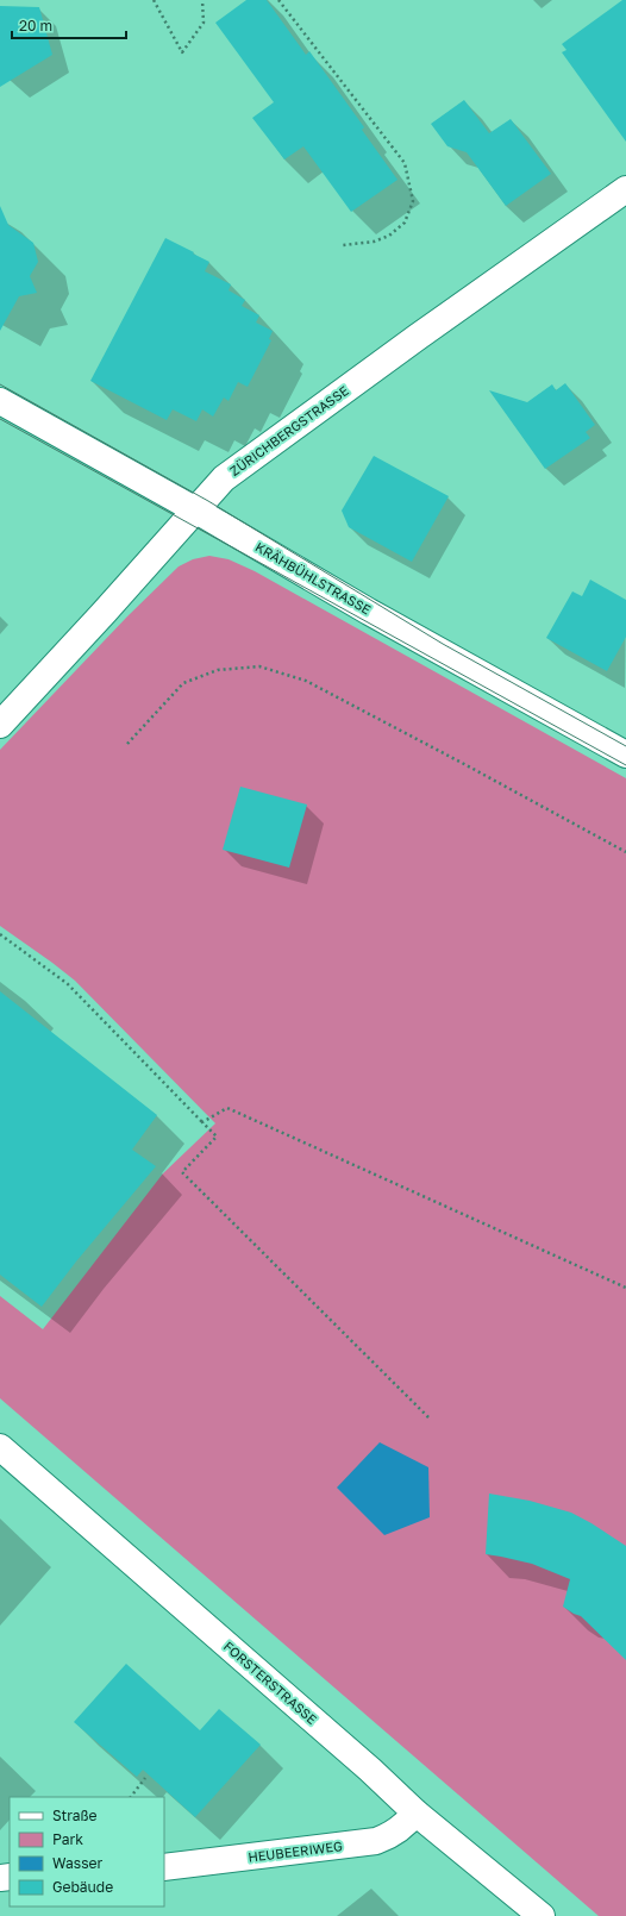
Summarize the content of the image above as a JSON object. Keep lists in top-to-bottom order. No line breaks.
{"streets":{"street":["ZÜRICHBERGSTRASSE","KRÄHBÜHLSTRASSE","FORSTERSTRASSE","HEUBEERIWEG"]},"crossings":[["ZÜRICHBERGSTRASSE","KRÄHBÜHLSTRASSE"],["FORSTERSTRASSE","HEUBEERIWEG"]],"legend":["Straße","Park","Wasser","Gebäude"],"scale_bar":"20 m"}
